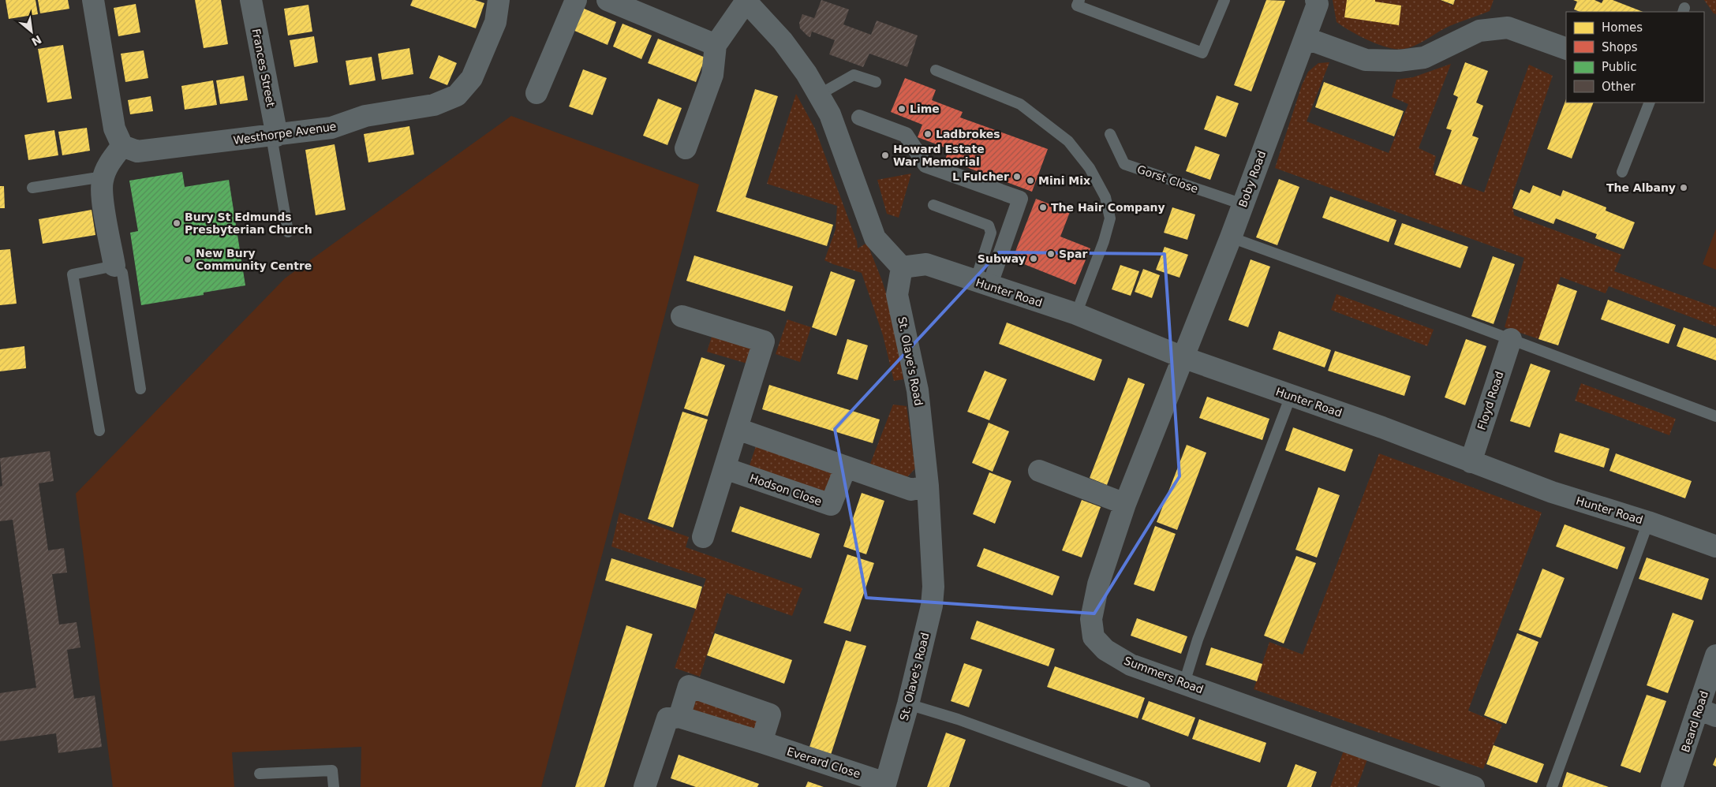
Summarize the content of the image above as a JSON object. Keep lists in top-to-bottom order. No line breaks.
{"streets":{"street":["Frances Street","Westhorpe Avenue","Boby Road","Hunter Road","St. Olave's Road","Floyd Road","Hodson Close","Summers Road","Beard Road","Everard Close"],"lane":["Gorst Close"]},"crossings":[["Frances Street","Westhorpe Avenue"],["Gorst Close","Boby Road"],["Boby Road","Hunter Road"],["Boby Road","Summers Road"],["Hunter Road","St. Olave's Road"],["Hunter Road","Floyd Road"],["Hunter Road","Summers Road"],["St. Olave's Road","Everard Close"]],"places":["Lime","Ladbrokes","Howard Estate War Memorial","L Fulcher","Mini Mix","The Albany","The Hair Company","Bury St Edmunds Presbyterian Church","Spar","Subway","New Bury Community Centre"],"legend":["Homes","Shops","Public","Other"],"north":"bottom right"}
